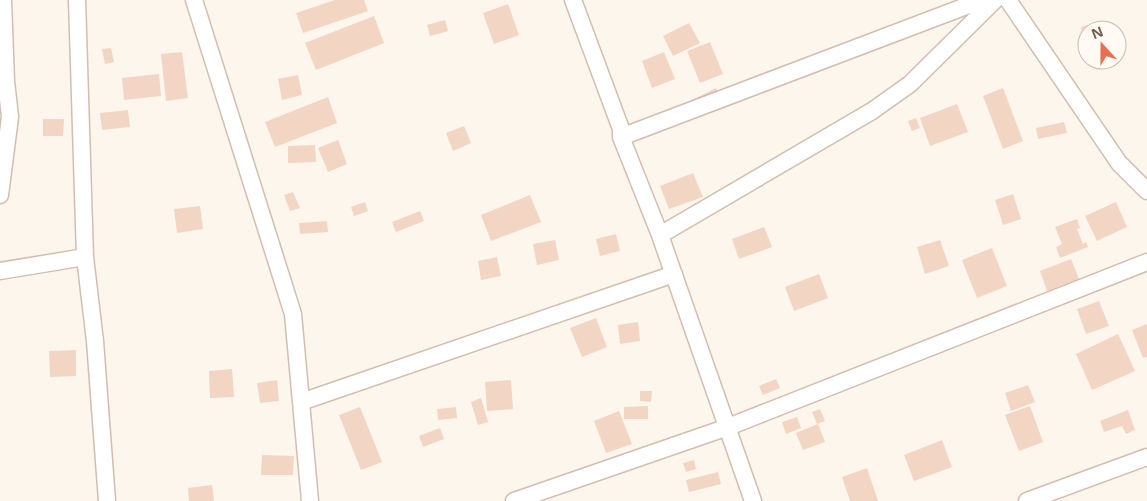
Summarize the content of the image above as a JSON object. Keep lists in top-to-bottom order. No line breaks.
{"north":"top"}
